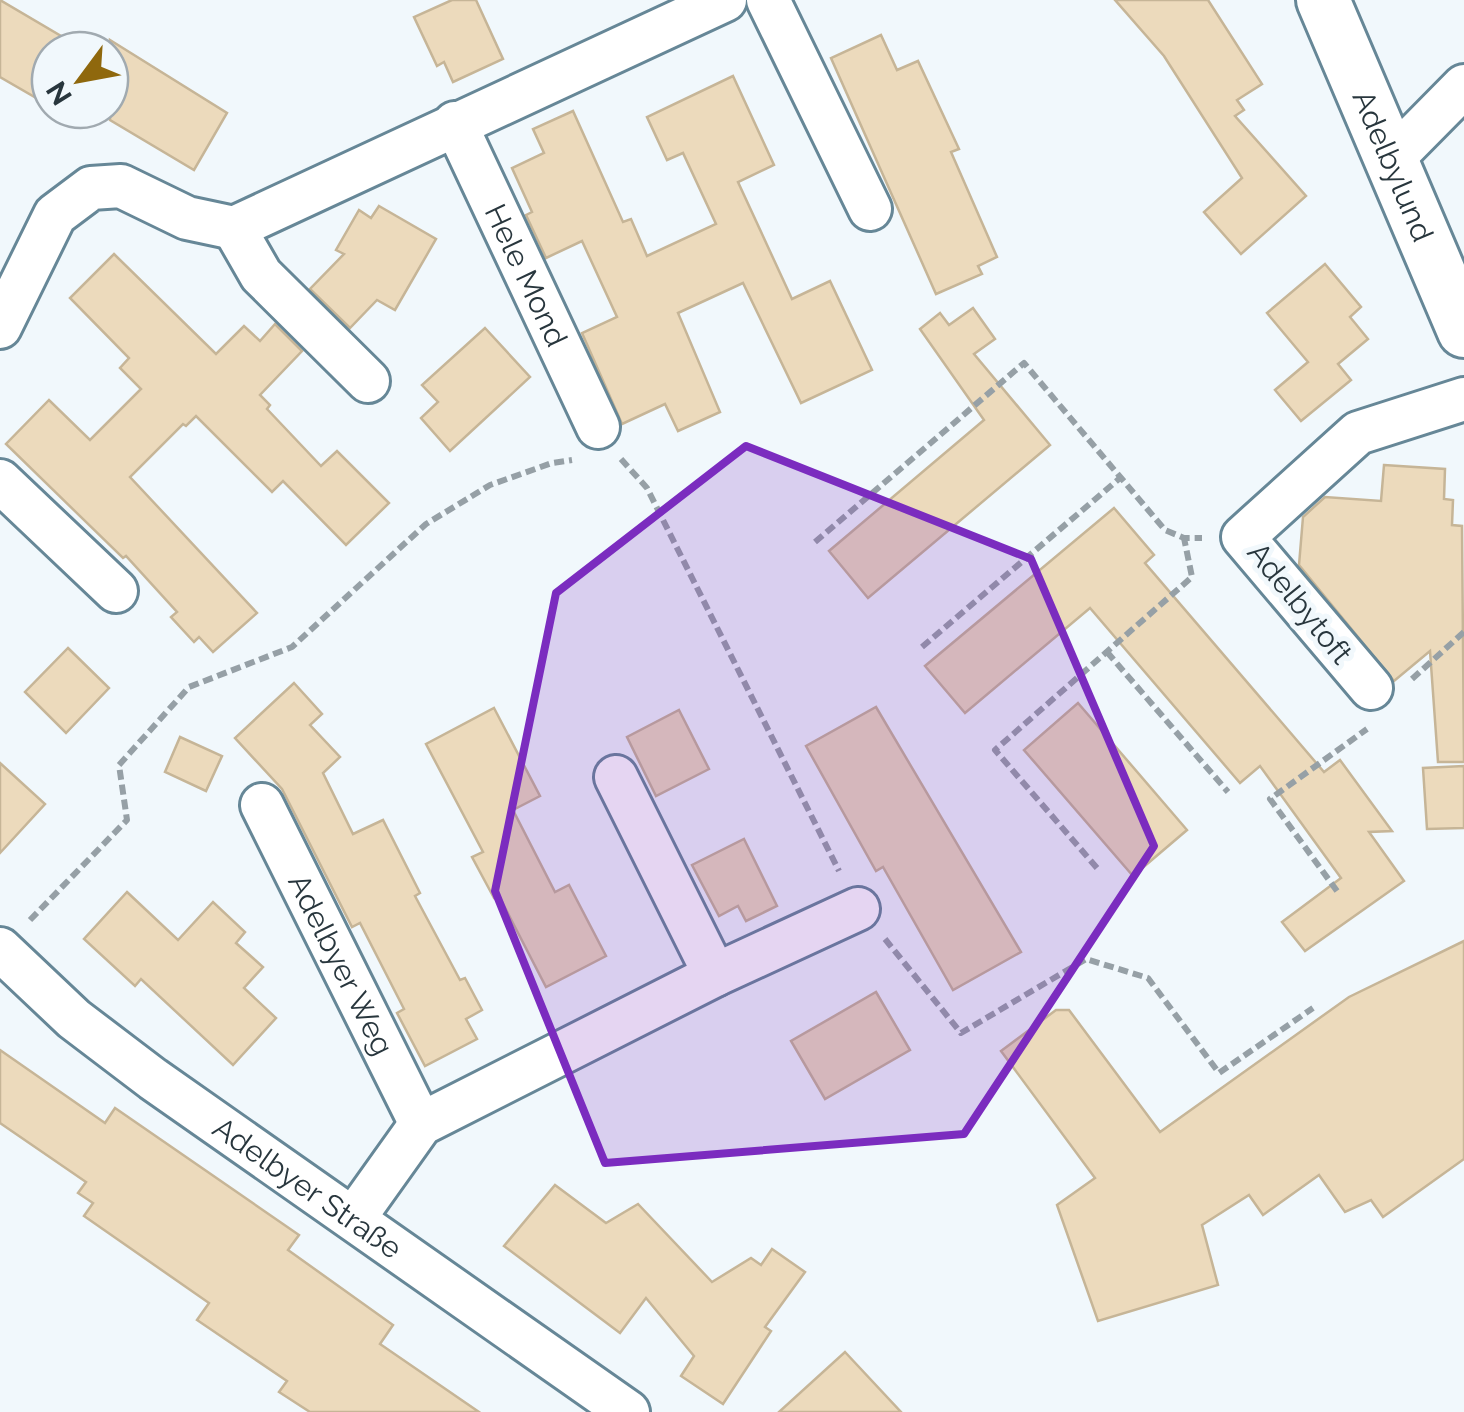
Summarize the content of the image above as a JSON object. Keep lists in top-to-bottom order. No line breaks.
{"streets":{"street":["Adelbylund","Hele Mond","Adelbytoft","Adelbyer Weg","Adelbyer Straße"]},"north":"bottom left"}
